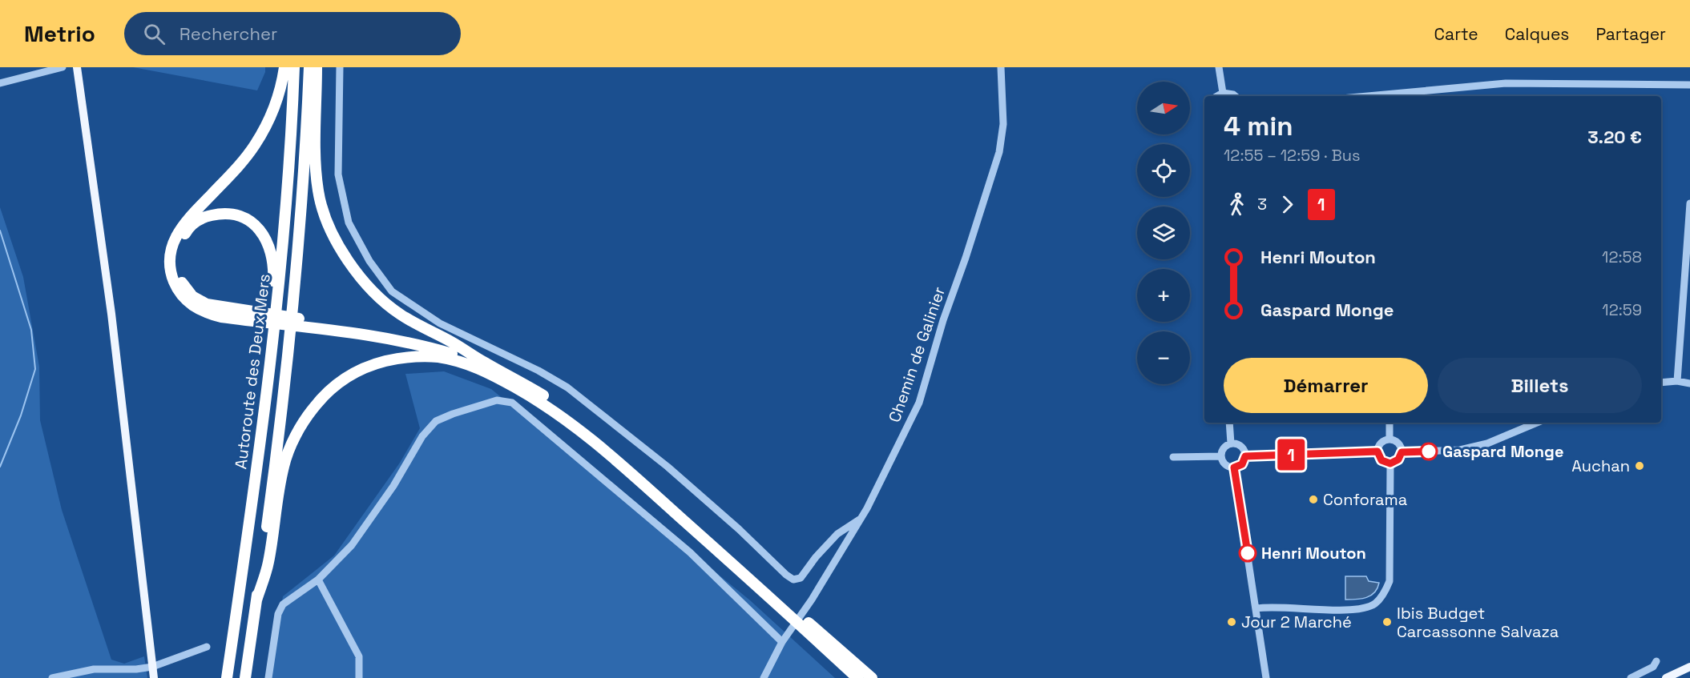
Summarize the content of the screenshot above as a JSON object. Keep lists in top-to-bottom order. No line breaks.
{"streets":{"highway":["Autoroute des Deux Mers"],"street":["Chemin de Galinier"]},"places":["Gaspard Monge","Auchan","Conforama","Henri Mouton","Jour 2 Marché","Ibis Budget Carcassonne Salvaza"],"lines":["bus line 1"],"north":"right","page":{"header":"Metrio","search":"Rechercher","nav":["Carte","Calques","Partager"],"on_map":"1","map_buttons":["+","−"],"heading":["4 min","12:55 – 12:59 · Bus","3.20 €"],"legs":["3","1"],"list":[{"name":"Henri Mouton","value":"12:58"},{"name":"Gaspard Monge","value":"12:59"}],"buttons":["Démarrer","Billets"]}}
